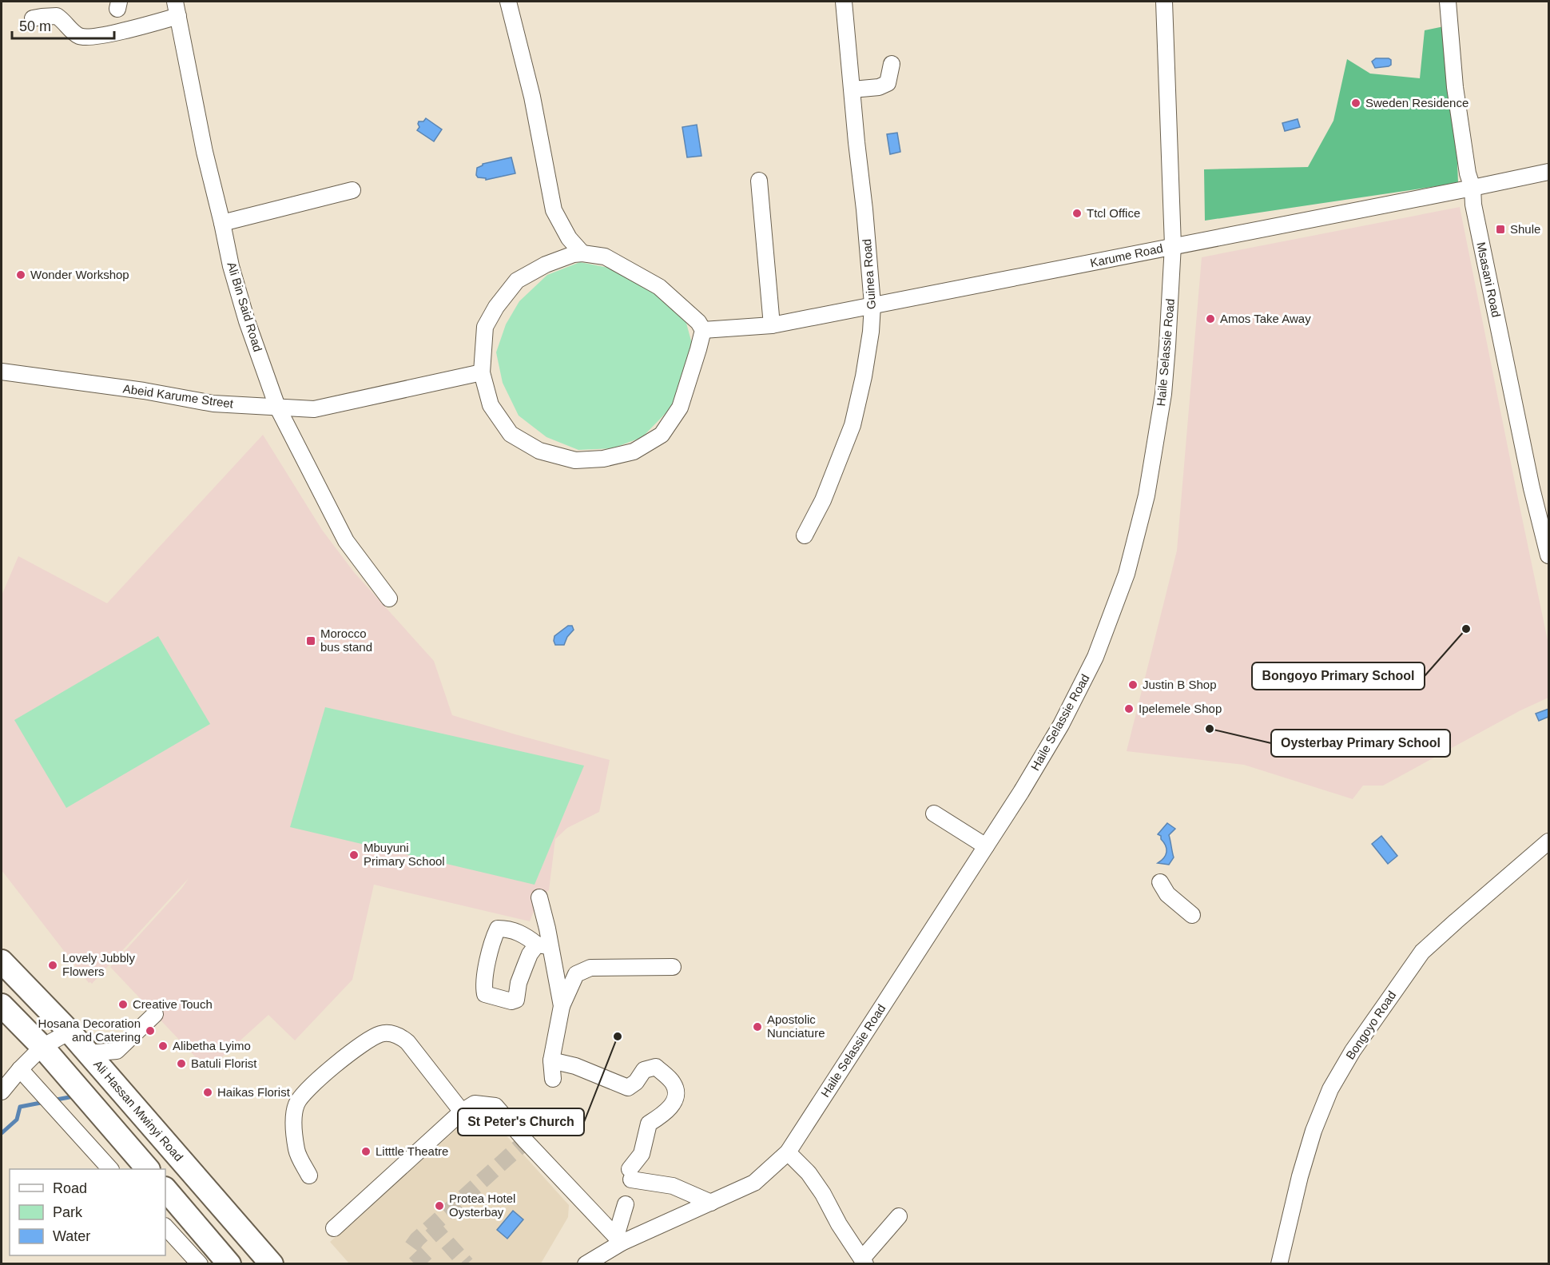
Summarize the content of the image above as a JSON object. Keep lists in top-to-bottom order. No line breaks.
{"streets":{"highway":["Ali Hassan Mwinyi Road"],"street":["Karume Road","Guinea Road","Msasani Road","Ali Bin Said Road","Haile Selassie Road","Abeid Karume Street","Bongoyo Road"]},"crossings":[["Karume Road","Guinea Road"],["Karume Road","Msasani Road"],["Karume Road","Haile Selassie Road"],["Ali Bin Said Road","Abeid Karume Street"]],"places":{"other":["Sweden Residence","Ttcl Office","Wonder Workshop","Amos Take Away","Bongoyo Primary School","Justin B Shop","Ipelemele Shop","Oysterbay Primary School","Mbuyuni Primary School","Lovely Jubbly Flowers","Creative Touch","Apostolic Nunciature","Hosana Decoration and Catering","St Peter's Church","Alibetha Lyimo","Batuli Florist","Haikas Florist","Litttle Theatre","Protea Hotel Oysterbay"],"transit":["Shule","Morocco bus stand"]},"legend":["Road","Park","Water"],"scale_bar":"50 m"}
